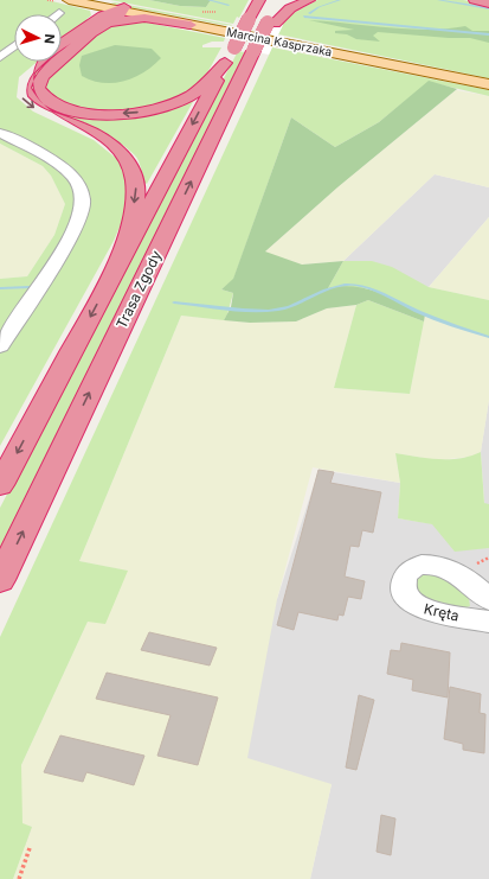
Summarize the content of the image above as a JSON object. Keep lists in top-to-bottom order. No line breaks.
{"streets":{"highway":["Trasa Zgody"],"main road":["Marcina Kasprzaka"],"street":["Kręta"]},"north":"right"}
